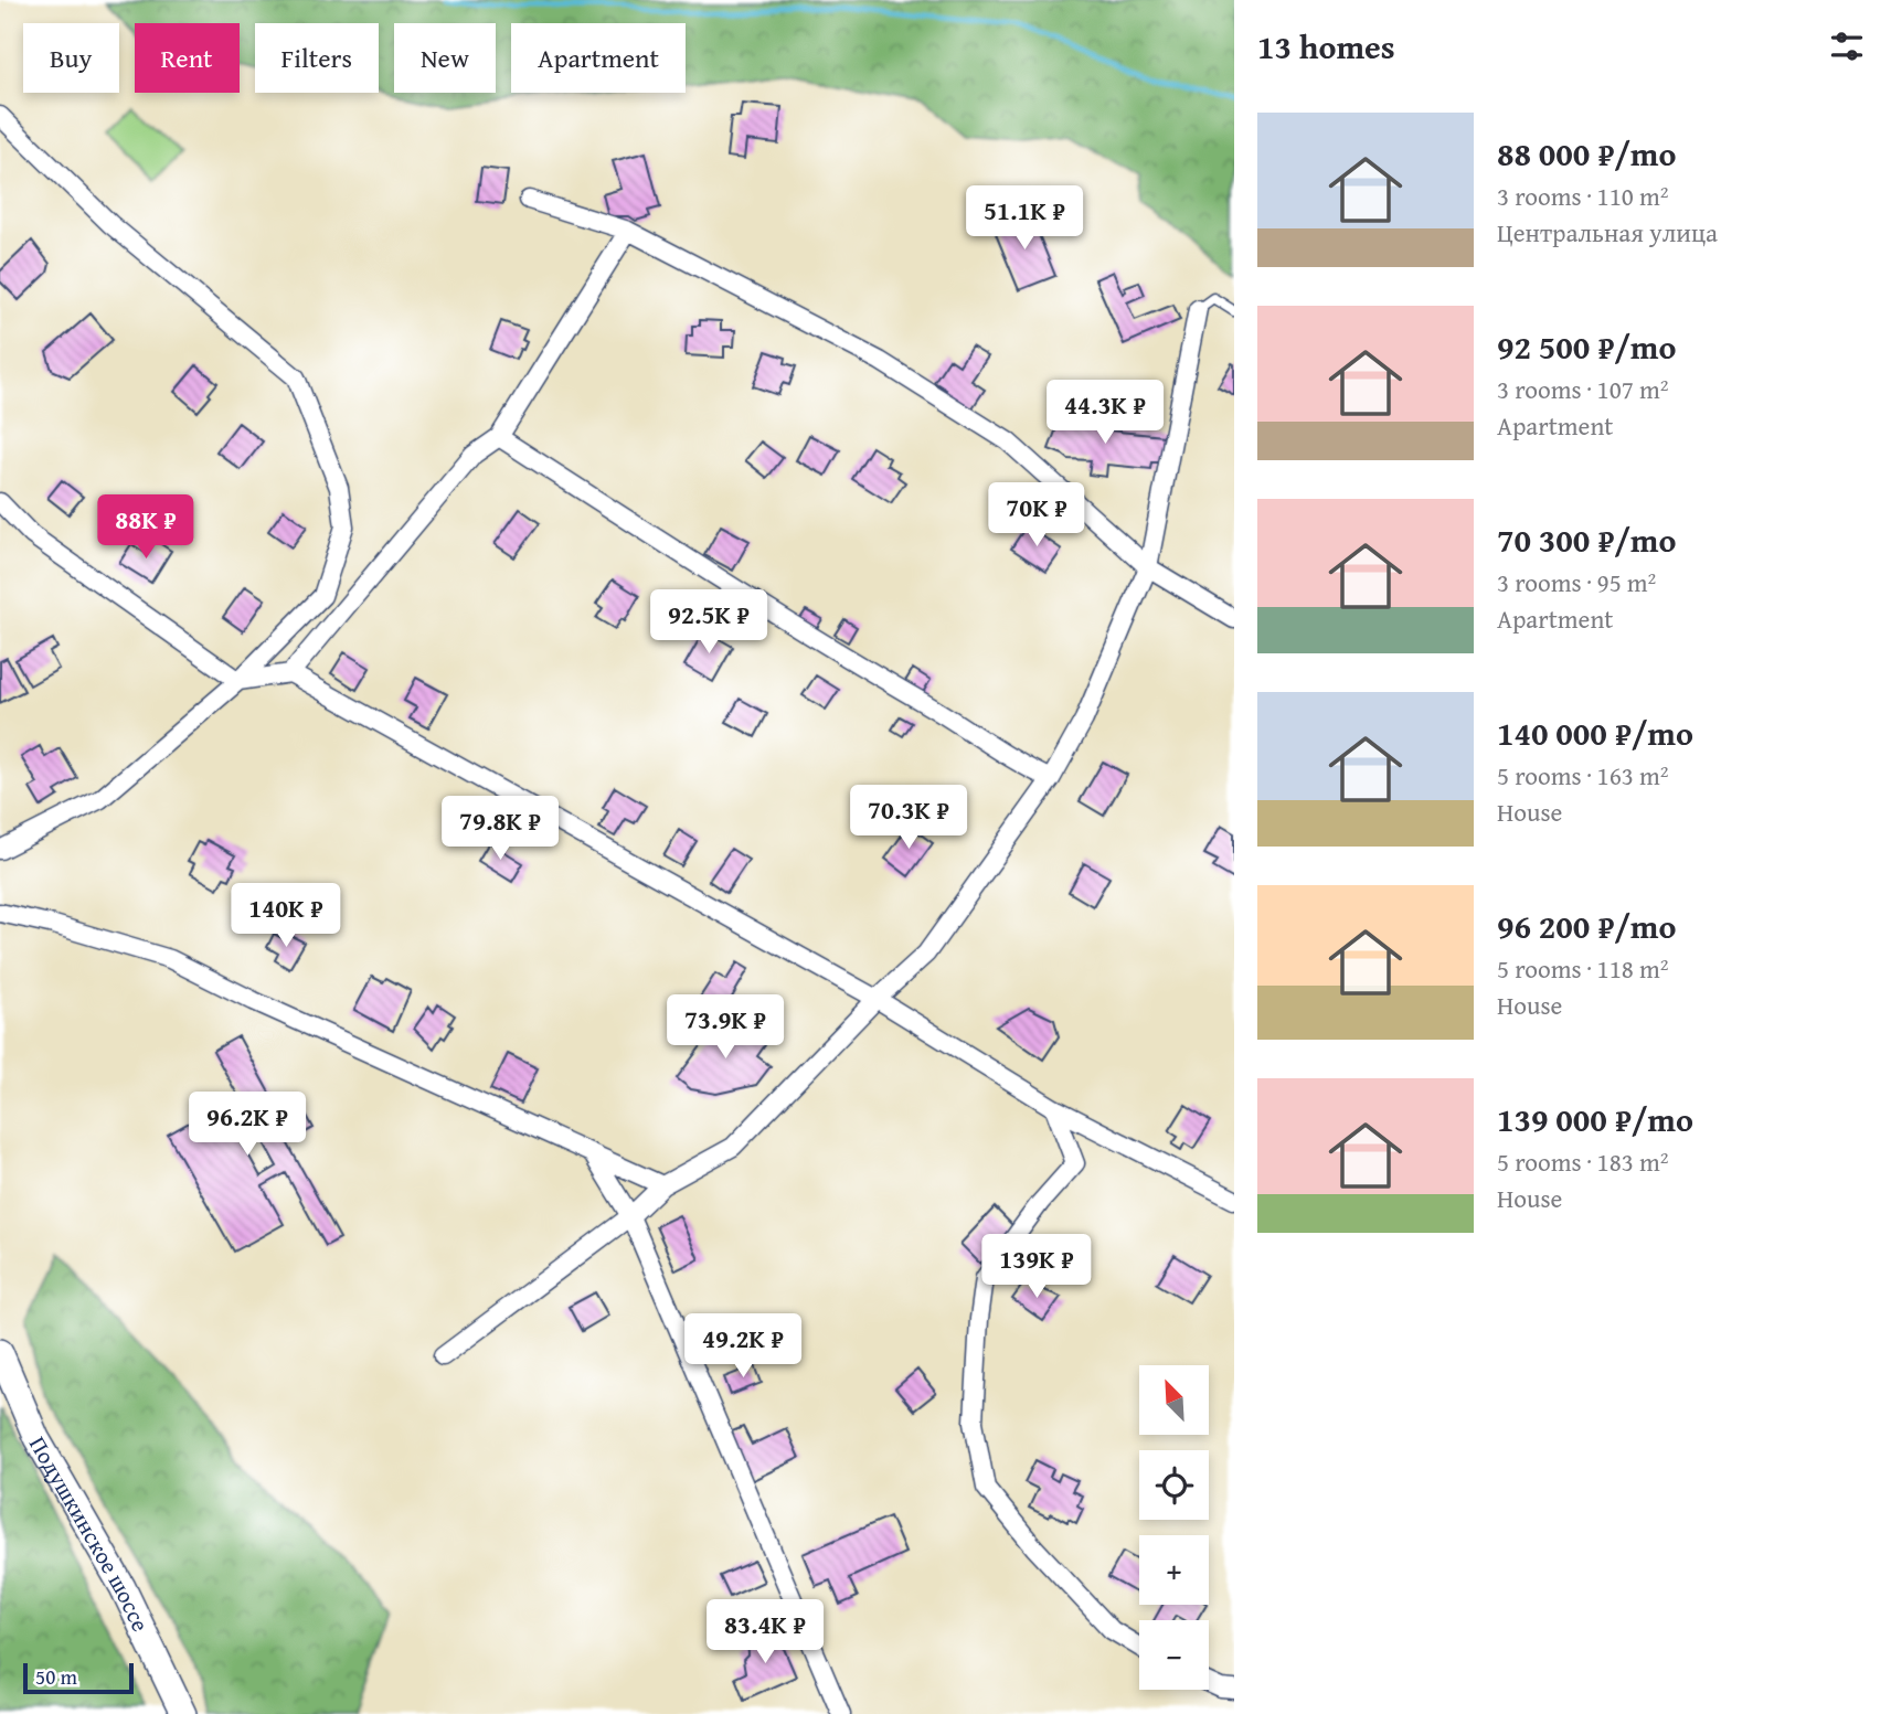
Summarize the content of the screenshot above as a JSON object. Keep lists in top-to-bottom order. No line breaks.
{"streets":{"main road":["Подушкинское шоссе"]},"scale_bar":"50 m","north":"top left","page":{"heading":"13 homes","chip":["Buy","Rent","Filters","New","Apartment"],"list":[{"name":"88 000 ₽/mo","note":"3 rooms · 110 m² · Центральная улица"},{"name":"92 500 ₽/mo","note":"3 rooms · 107 m² · Apartment"},{"name":"70 300 ₽/mo","note":"3 rooms · 95 m² · Apartment"},{"name":"140 000 ₽/mo","note":"5 rooms · 163 m² · House"},{"name":"96 200 ₽/mo","note":"5 rooms · 118 m² · House"},{"name":"139 000 ₽/mo","note":"5 rooms · 183 m² · House"}],"price":["51.1K ₽","44.3K ₽","70K ₽","88K ₽","92.5K ₽","70.3K ₽","79.8K ₽","140K ₽","73.9K ₽","96.2K ₽","139K ₽","49.2K ₽","83.4K ₽"],"map_buttons":["+","−"],"scale":"50 m"}}
